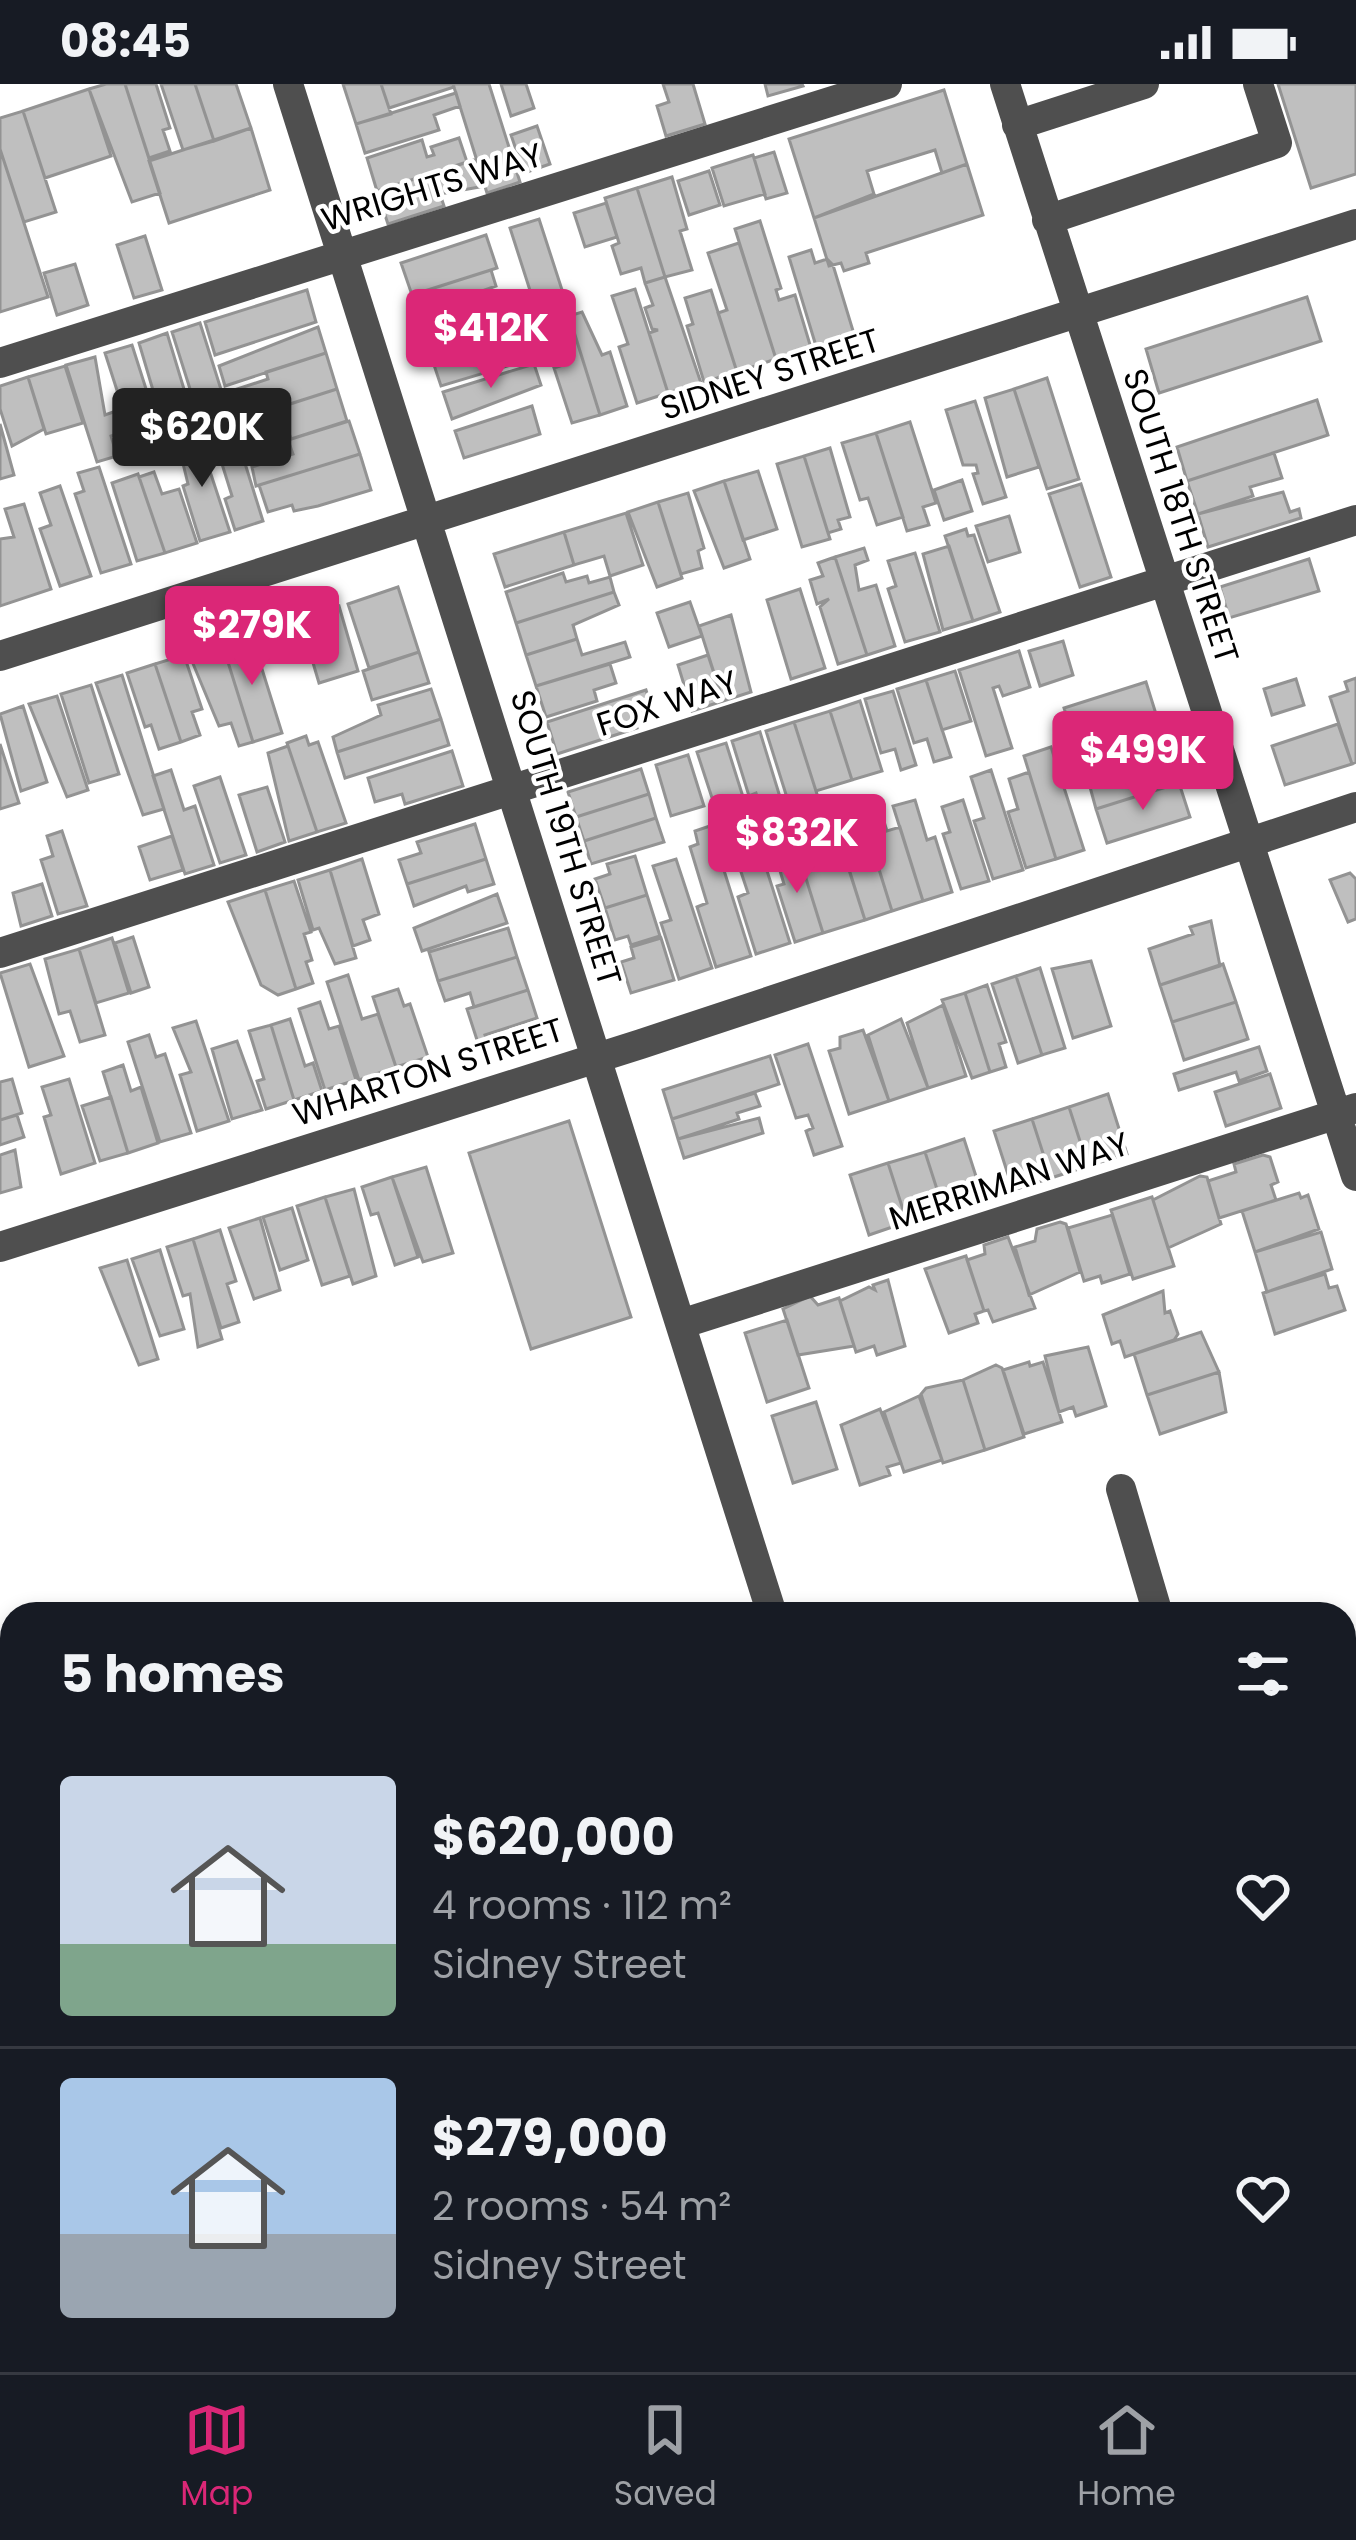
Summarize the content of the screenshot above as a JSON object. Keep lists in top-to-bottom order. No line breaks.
{"streets":{"street":["WRIGHTS WAY","SIDNEY STREET","SOUTH 18TH STREET","FOX WAY","SOUTH 19TH STREET","WHARTON STREET","MERRIMAN WAY"]},"crossings":[["WRIGHTS WAY","SOUTH 19TH STREET"],["SIDNEY STREET","SOUTH 18TH STREET"],["SIDNEY STREET","SOUTH 19TH STREET"],["SOUTH 18TH STREET","FOX WAY"],["SOUTH 18TH STREET","WHARTON STREET"],["SOUTH 18TH STREET","MERRIMAN WAY"],["FOX WAY","SOUTH 19TH STREET"],["SOUTH 19TH STREET","WHARTON STREET"],["SOUTH 19TH STREET","MERRIMAN WAY"]],"page":{"status":"08:45","price":["$412K","$620K","$279K","$499K","$832K"],"heading":"5 homes","list":[{"name":"$620,000","note":"4 rooms · 112 m² · Sidney Street"},{"name":"$279,000","note":"2 rooms · 54 m² · Sidney Street"}],"tabs":["Map","Saved","Home"]}}
